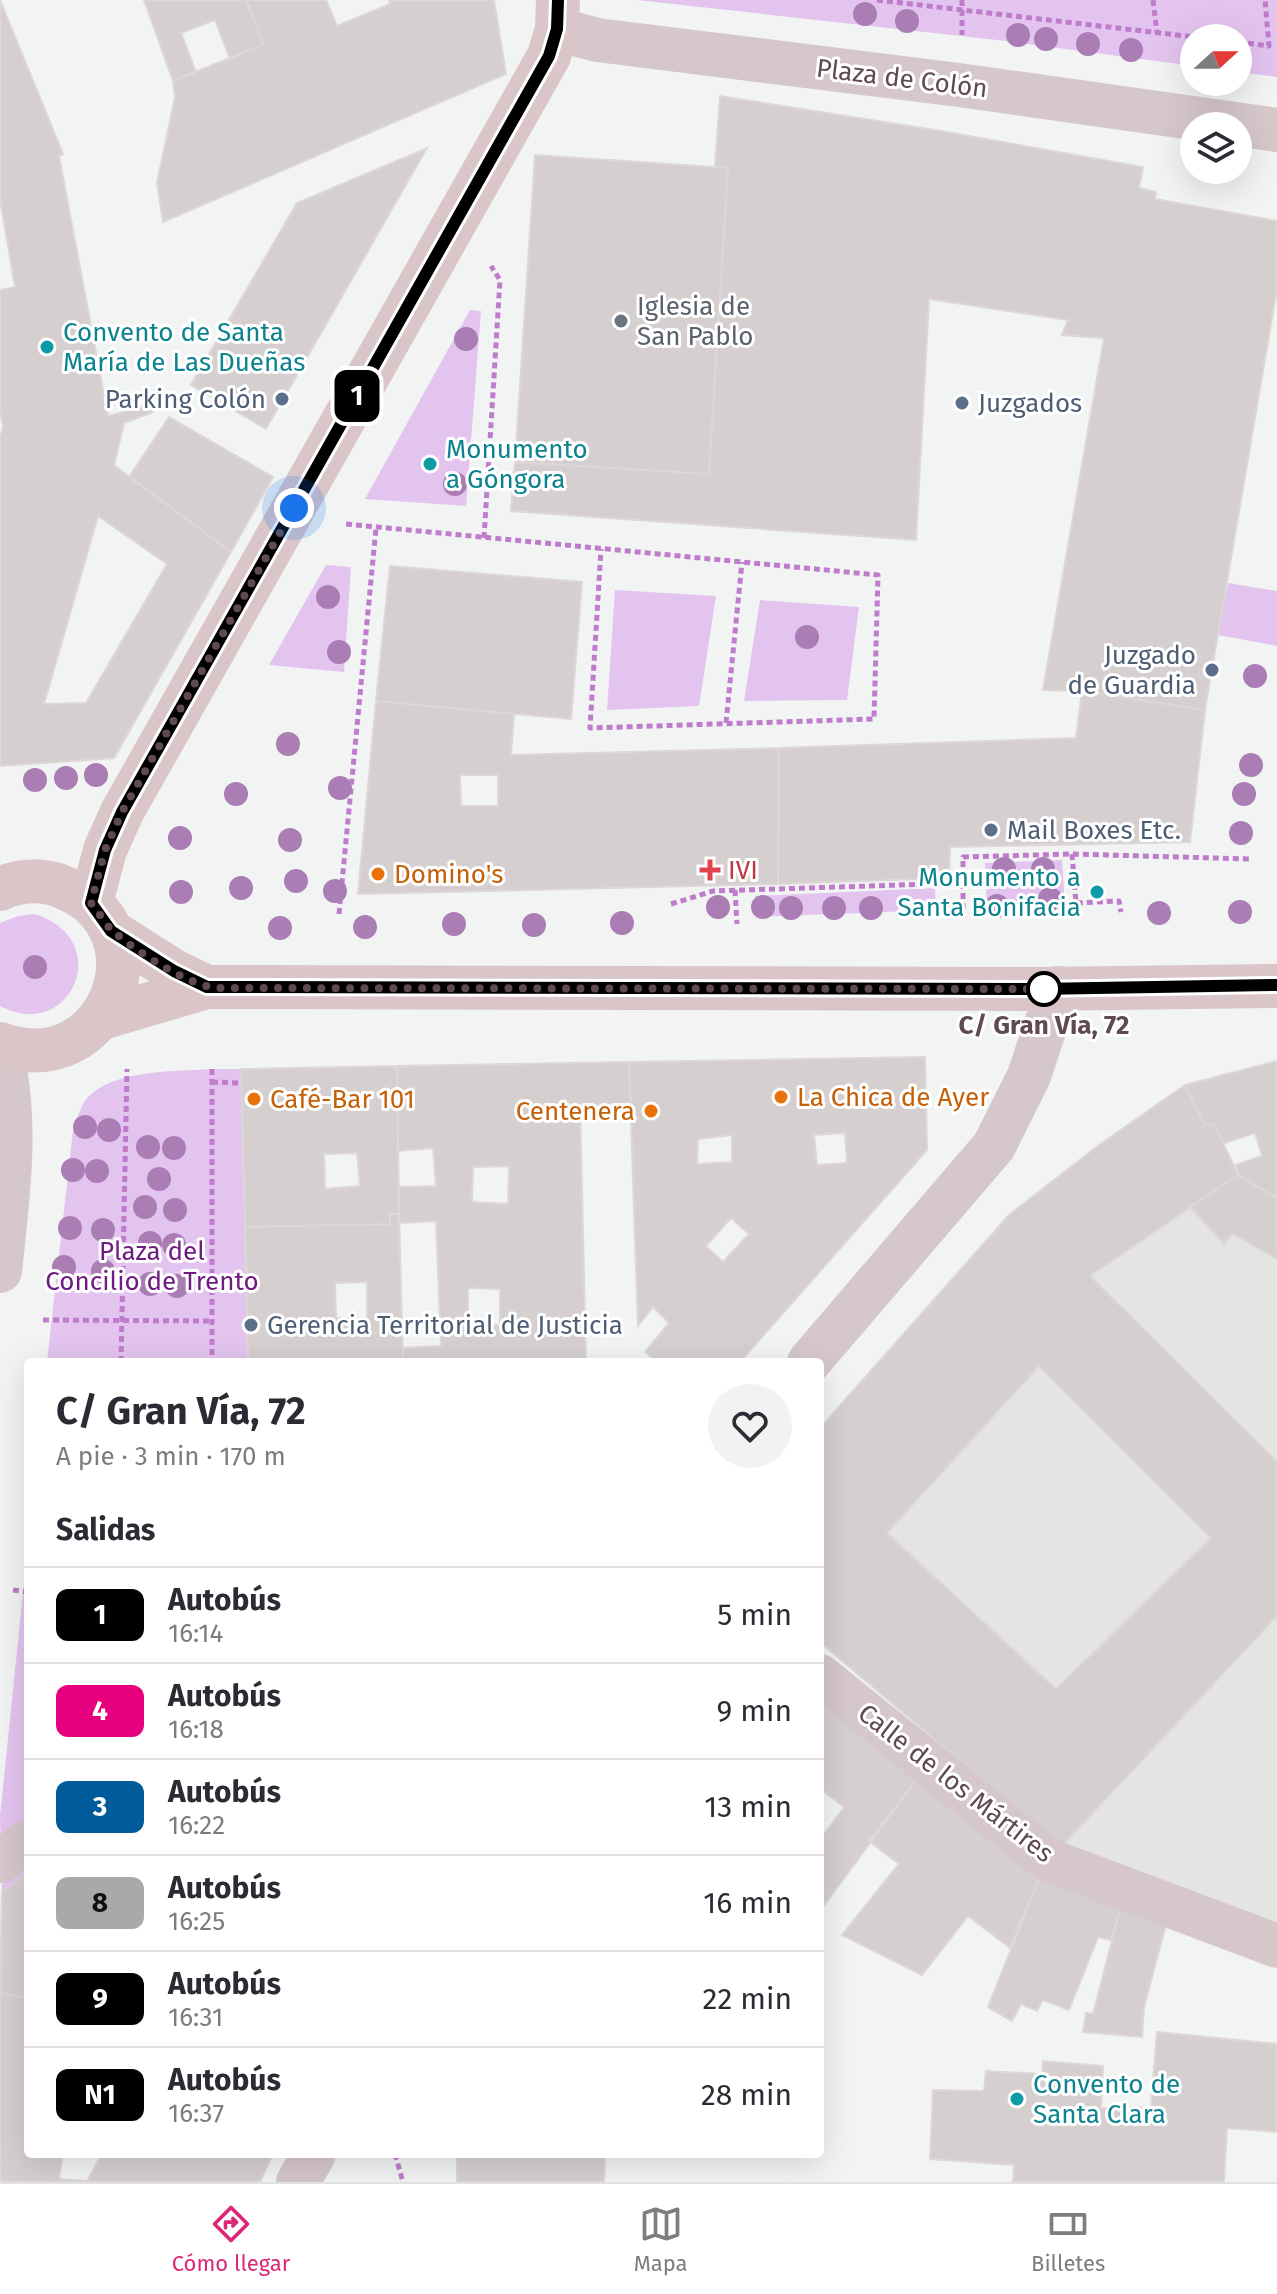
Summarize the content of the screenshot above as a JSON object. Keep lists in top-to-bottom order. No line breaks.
{"streets":{"street":["Plaza de Colón","Calle de los Mártires"]},"parks":["Plaza del Concilio de Trento"],"places":{"other":["Iglesia de San Pablo","Convento de Santa María de Las Dueñas","Parking Colón","Juzgados","Monumento a Góngora","Juzgado de Guardia","Mail Boxes Etc.","Domino's","Monumento a Santa Bonifacia","C/ Gran Vía, 72","La Chica de Ayer","Café-Bar 101","Centenera","Gerencia Territorial de Justicia","Convento de Santa Clara"],"health":["IVI"]},"lines":["bus line 1"],"north":"right","page":{"on_map":"1","heading":[["C/ Gran Vía, 72","A pie · 3 min · 170 m"],"Salidas"],"list":[{"mark":"1","name":"Autobús","note":"16:14","value":"5 min"},{"mark":"4","name":"Autobús","note":"16:18","value":"9 min"},{"mark":"3","name":"Autobús","note":"16:22","value":"13 min"},{"mark":"8","name":"Autobús","note":"16:25","value":"16 min"},{"mark":"9","name":"Autobús","note":"16:31","value":"22 min"},{"mark":"N1","name":"Autobús","note":"16:37","value":"28 min"}],"tabs":["Cómo llegar","Mapa","Billetes"]}}
